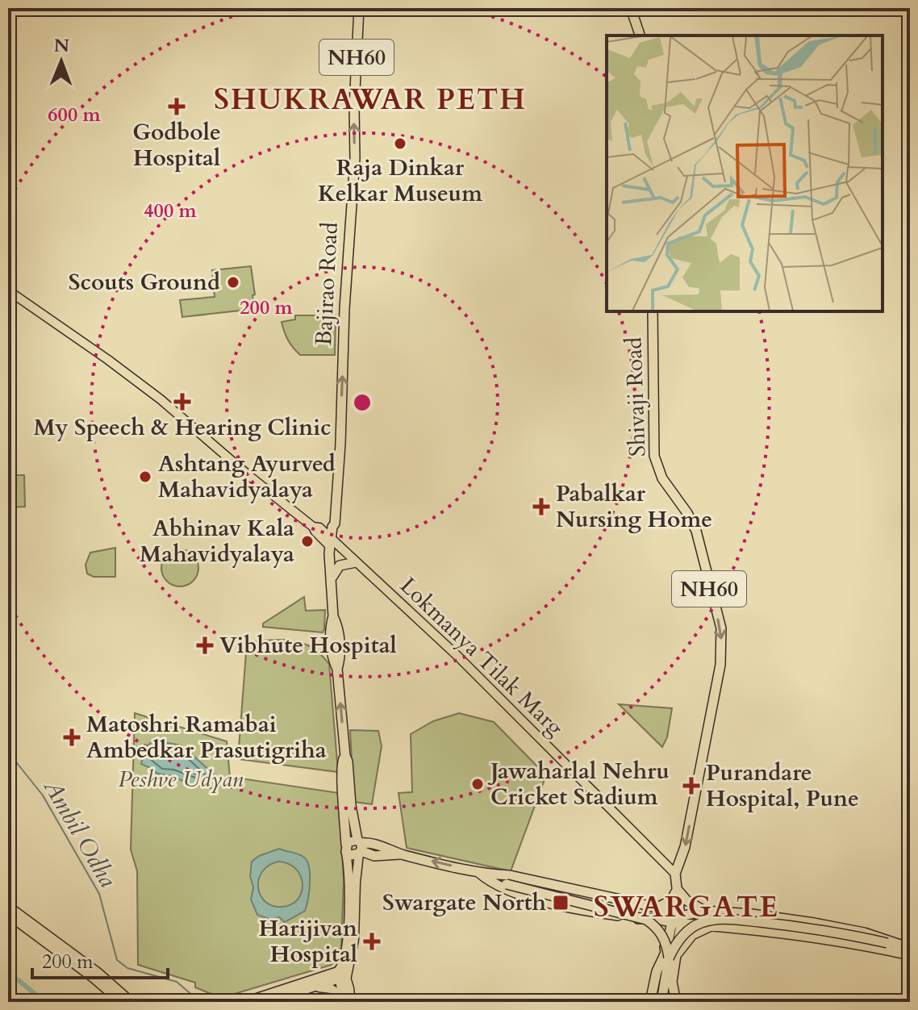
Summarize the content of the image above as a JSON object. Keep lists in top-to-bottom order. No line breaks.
{"streets":{"highway":["NH60","Bajirao Road","Shivaji Road"],"main road":["Lokmanya Tilak Marg"]},"crossings":[["NH60","Bajirao Road"],["NH60","Shivaji Road"],["NH60","Lokmanya Tilak Marg"],["Bajirao Road","Lokmanya Tilak Marg"],["Shivaji Road","Lokmanya Tilak Marg"]],"one_way":["Bajirao Road","Shivaji Road"],"districts":["SHUKRAWAR PETH","SWARGATE"],"water":["Ambil Odha"],"parks":["Peshve Udyan"],"places":{"health":["Godbole Hospital","My Speech & Hearing Clinic","Pabalkar Nursing Home","Vibhute Hospital","Matoshri Ramabai Ambedkar Prasutigriha","Purandare Hospital, Pune","Harijivan Hospital"],"other":["Raja Dinkar Kelkar Museum","Scouts Ground","Ashtang Ayurved Mahavidyalaya","Abhinav Kala Mahavidyalaya","Jawaharlal Nehru Cricket Stadium"],"transit":["Swargate North"]},"scale_bar":"200 m","north":"top","rings":["600 m","400 m","200 m"]}
